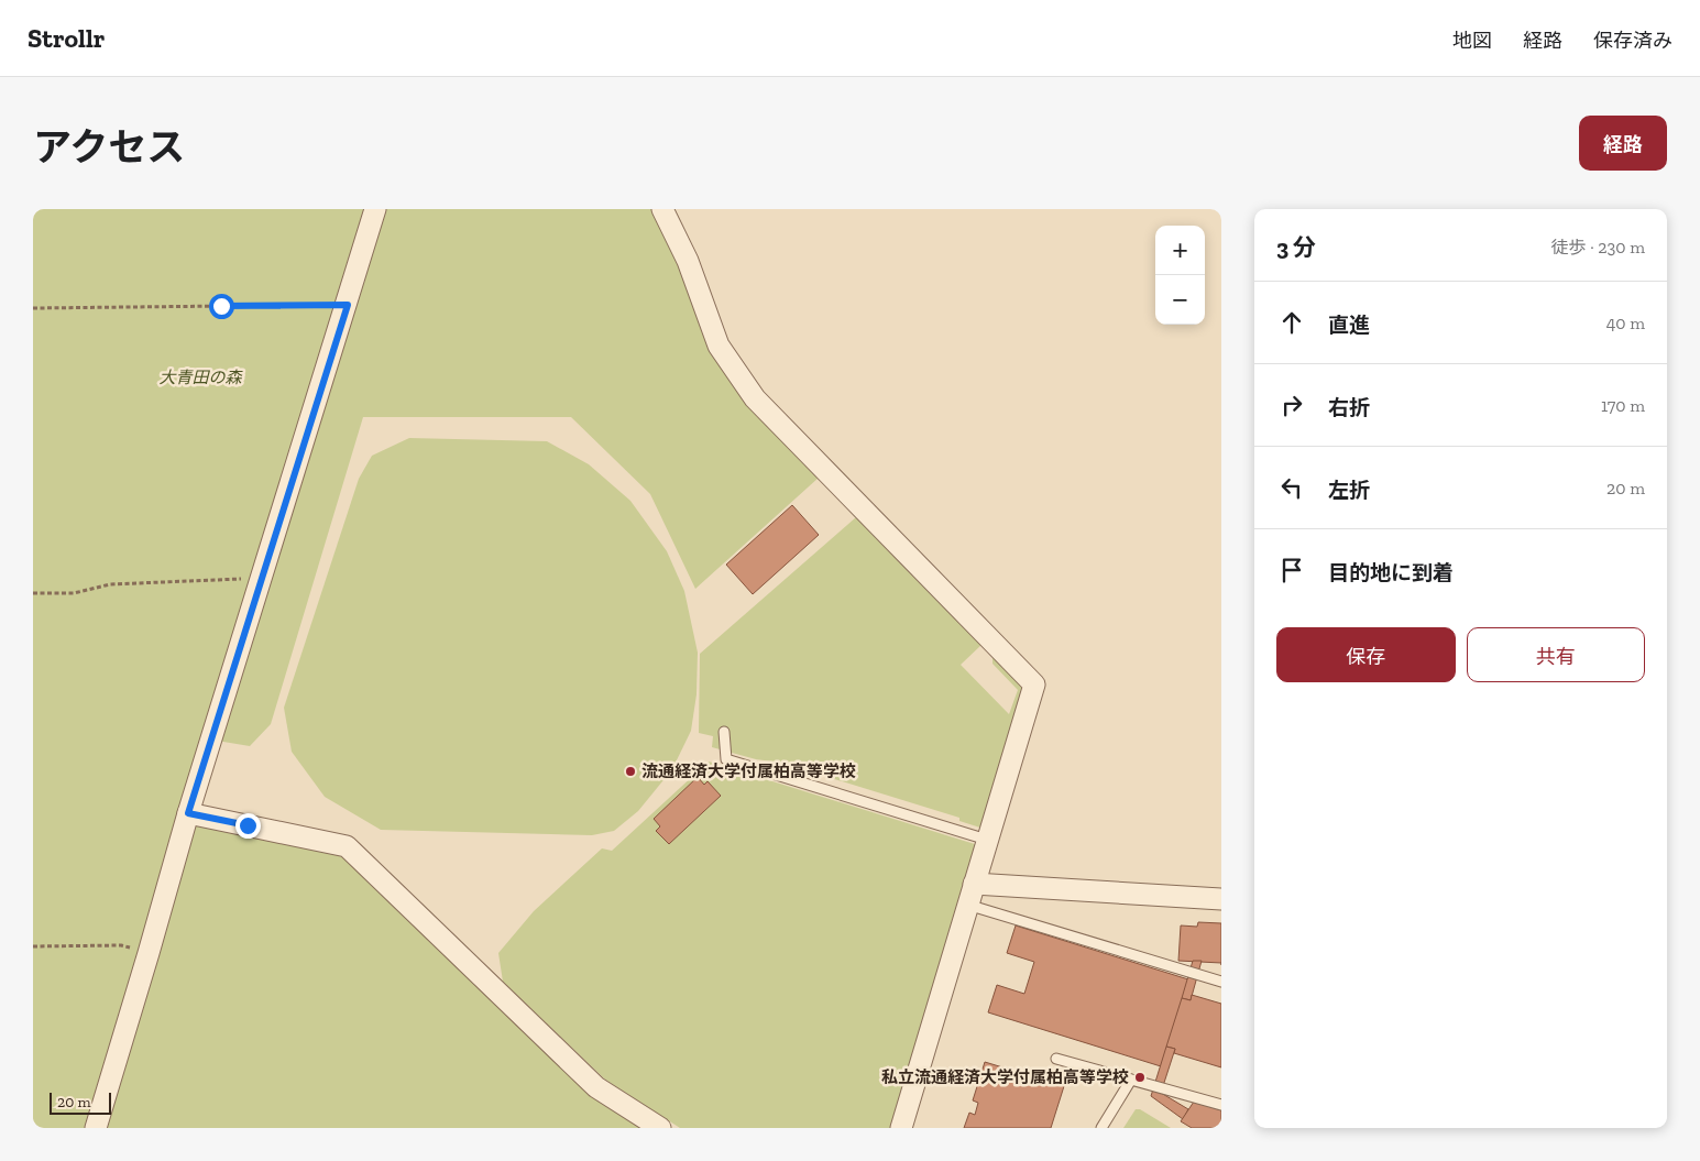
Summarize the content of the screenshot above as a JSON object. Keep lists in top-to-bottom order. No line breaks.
{"parks":["大青田の森"],"places":["流通経済大学付属柏高等学校","私立流通経済大学付属柏高等学校"],"scale_bar":"20 m","page":{"header":"Strollr","nav":["地図","経路","保存済み"],"title":"アクセス","buttons":["経路",["保存","共有"]],"heading":["3 分","徒歩 · 230 m"],"map_buttons":["+","−"],"list":[["直進","40 m"],["右折","170 m"],["左折","20 m"],"目的地に到着"],"scale":"20 m"}}
